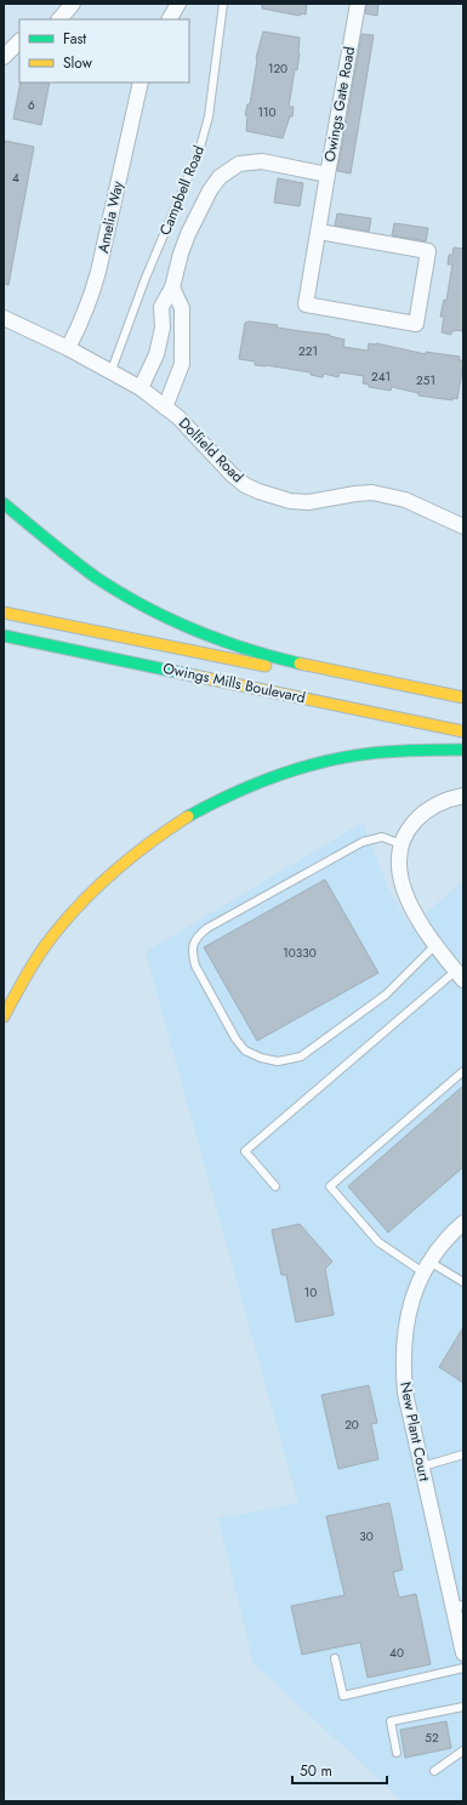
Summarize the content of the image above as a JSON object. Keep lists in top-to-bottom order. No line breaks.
{"streets":{"main road":["Owings Mills Boulevard"],"street":["Owings Gate Road","Amelia Way","Dolfield Road","New Plant Court"],"lane":["Campbell Road"]},"crossings":[["Owings Gate Road","Dolfield Road"],["Campbell Road","Dolfield Road"],["Amelia Way","Dolfield Road"]],"house_numbers":["120","6","110","4","221","241","251","10330","10","20","30","40","52"],"legend":["Fast","Slow"],"scale_bar":"50 m"}
